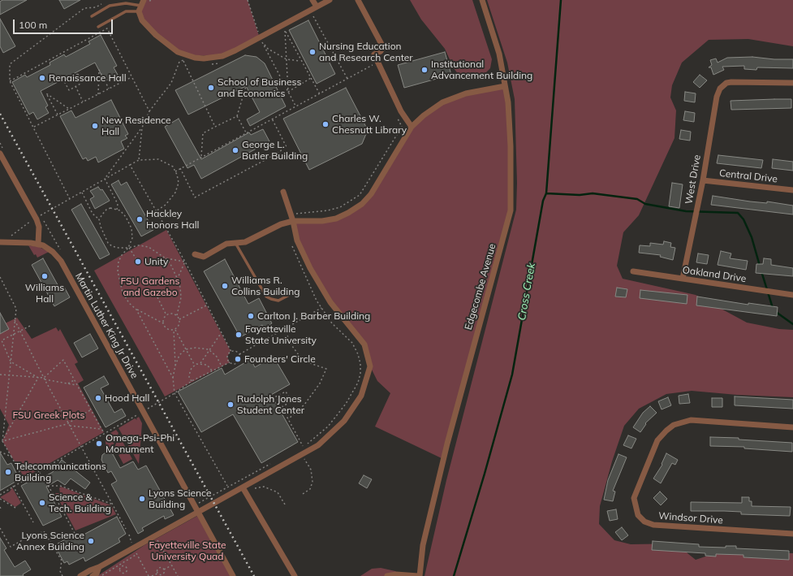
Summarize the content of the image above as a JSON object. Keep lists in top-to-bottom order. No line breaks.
{"streets":{"street":["Central Drive","West Drive","Oakland Drive","Edgecombe Avenue","Martin Luther King Jr Drive","Windsor Drive"]},"crossings":[["Central Drive","West Drive"],["West Drive","Oakland Drive"]],"water":["Cross Creek"],"parks":["FSU Gardens and Gazebo","FSU Greek Plots","Fayetteville State University Quad"],"places":["Nursing Education and Research Center","Institutional Advancement Building","Renaissance Hall","School of Business and Economics","Charles W. Chesnutt Library","New Residence Hall","George L. Butler Building","Hackley Honors Hall","Unity","Williams Hall","Williams R. Collins Building","Carlton J. Barber Building","Fayetteville State University","Founders' Circle","Hood Hall","Rudolph Jones Student Center","Omega-Psi-Phi Monument","Telecommunications Building","Lyons Science Building","Science & Tech. Building","Lyons Science Annex Building"],"scale_bar":"100 m"}
